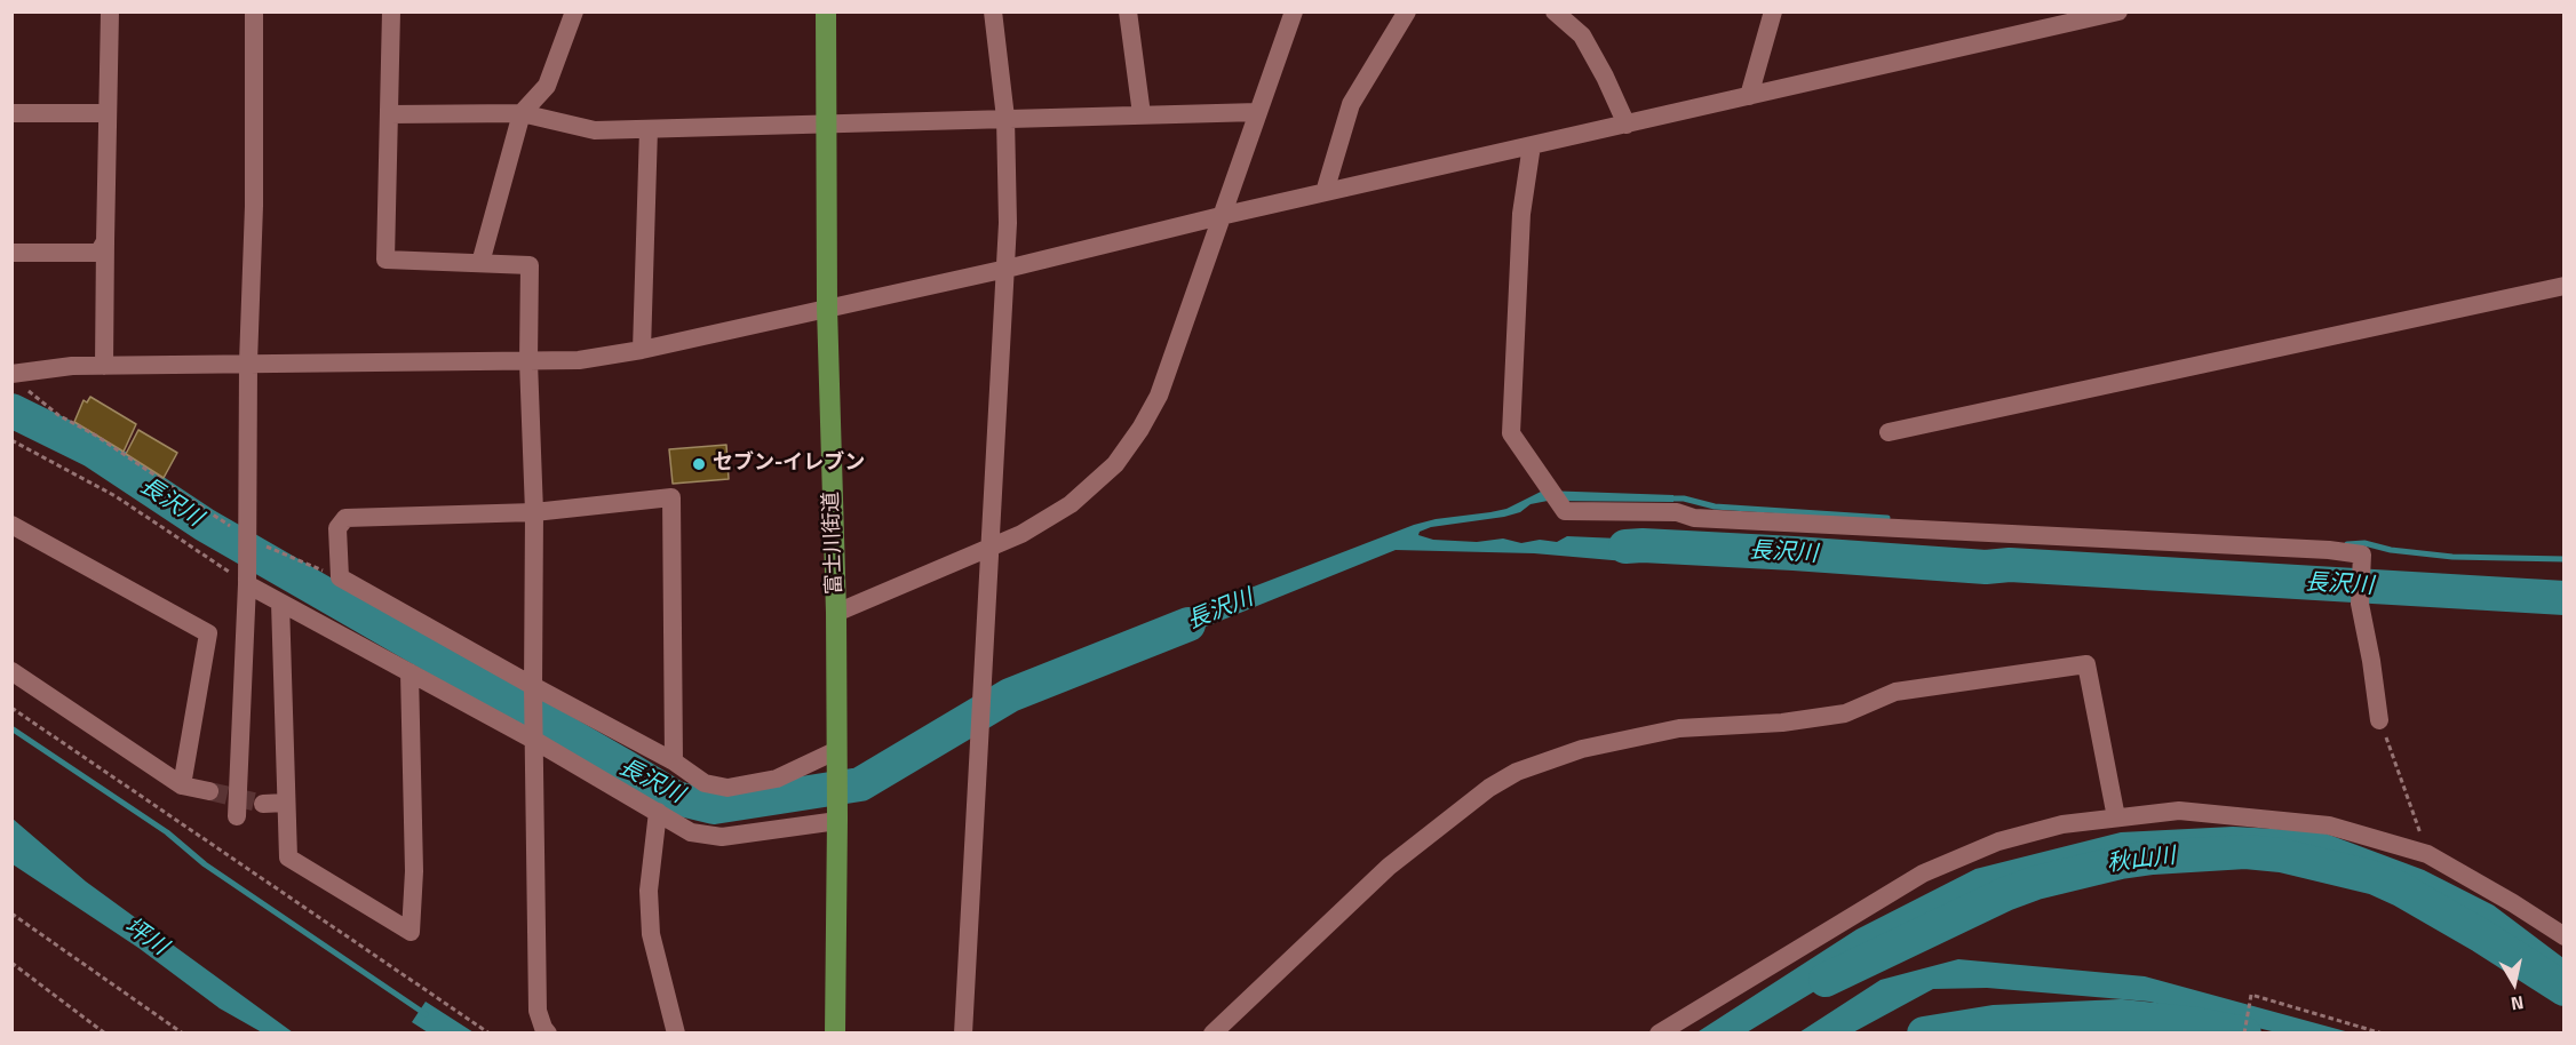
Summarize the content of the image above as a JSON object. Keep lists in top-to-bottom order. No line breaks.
{"streets":{"main road":["富士川街道"]},"water":["長沢川","秋山川","坪川"],"places":["セブン-イレブン"],"north":"bottom"}
